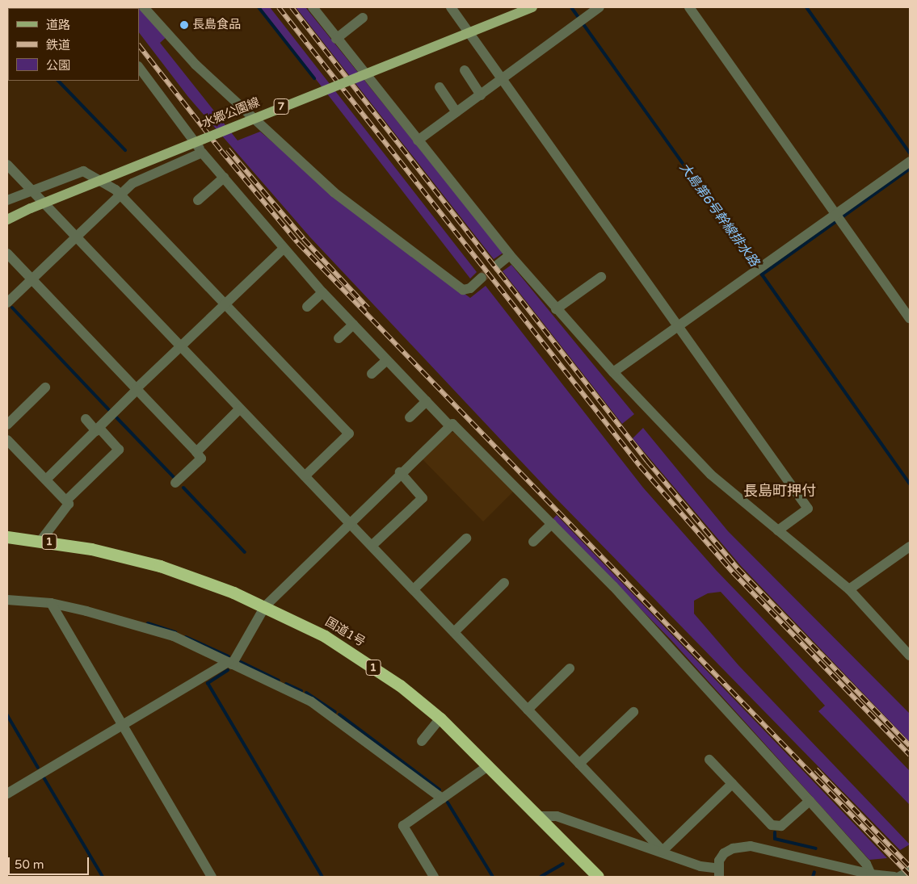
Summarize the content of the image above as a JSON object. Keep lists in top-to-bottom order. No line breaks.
{"streets":{"highway":["1","国道1号"],"main road":["7","水郷公園線"]},"districts":["長島町押付"],"water":["大島第6号幹線排水路"],"places":["長島食品"],"legend":["道路","鉄道","公園"],"scale_bar":"50 m"}
